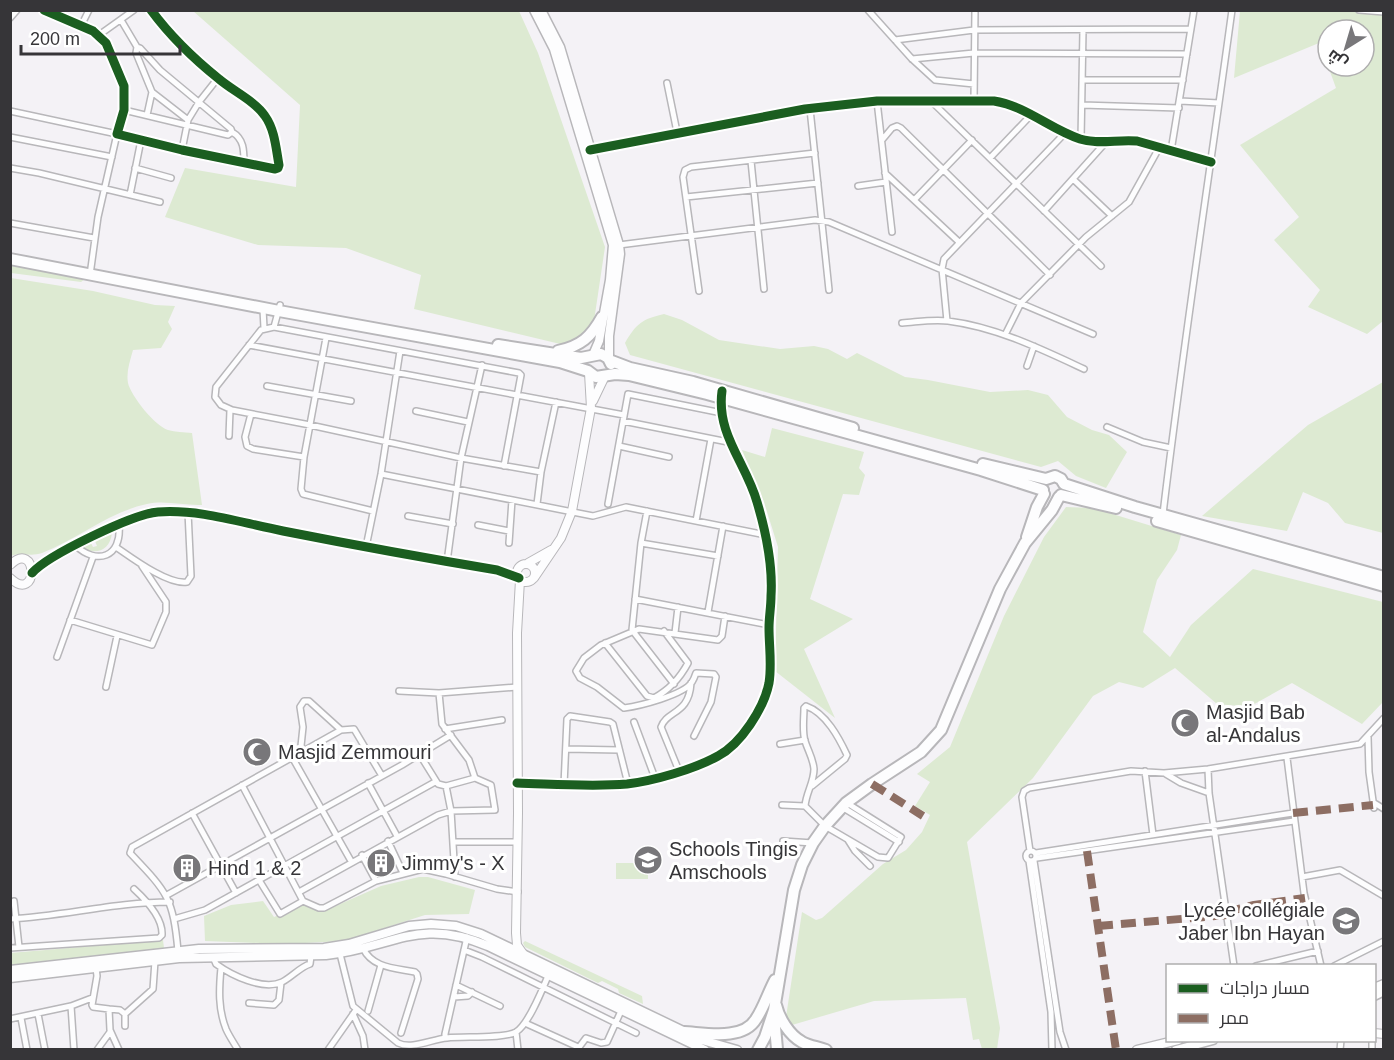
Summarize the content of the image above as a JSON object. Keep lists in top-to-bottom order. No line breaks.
{"places":{"mosque":["Masjid Bab al-Andalus","Masjid Zemmouri"],"school or university":["Schools Tingis Amschools","Lycée collégiale Jaber Ibn Hayan"],"building":["Jimmy's - X","Hind 1 & 2"]},"legend":["مسار دراجات","ممر"],"scale_bar":"200 m","north":"bottom left"}
